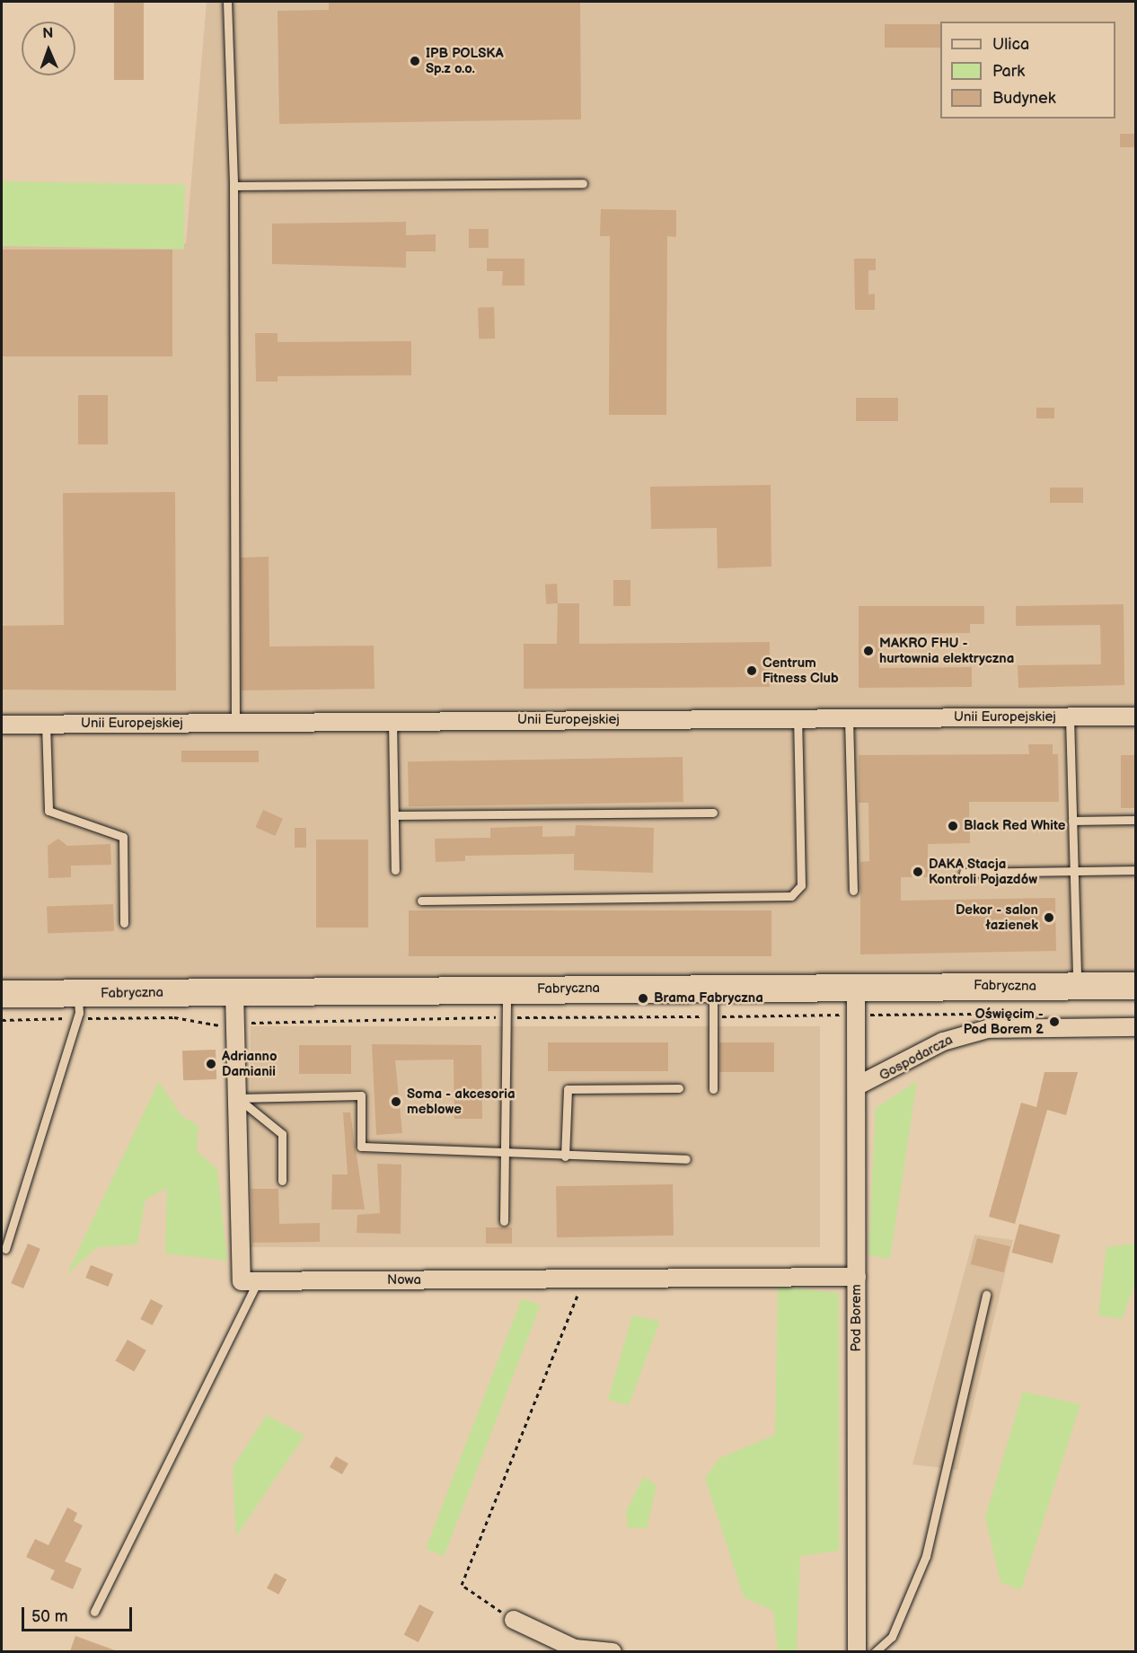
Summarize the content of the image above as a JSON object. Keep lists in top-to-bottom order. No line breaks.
{"streets":{"main road":["Fabryczna"],"street":["Unii Europejskiej","Gospodarcza","Nowa","Pod Borem"]},"crossings":[["Fabryczna","Pod Borem"],["Gospodarcza","Pod Borem"],["Nowa","Pod Borem"]],"places":["IPB POLSKA Sp.z o.o.","MAKRO FHU - hurtownia elektryczna","Centrum Fitness Club","Black Red White","DAKA Stacja Kontroli Pojazdów","Dekor - salon łazienek","Brama Fabryczna","Oświęcim - Pod Borem 2","Adrianno Damianii","Soma - akcesoria meblowe"],"legend":["Ulica","Park","Budynek"],"scale_bar":"50 m","north":"top"}
